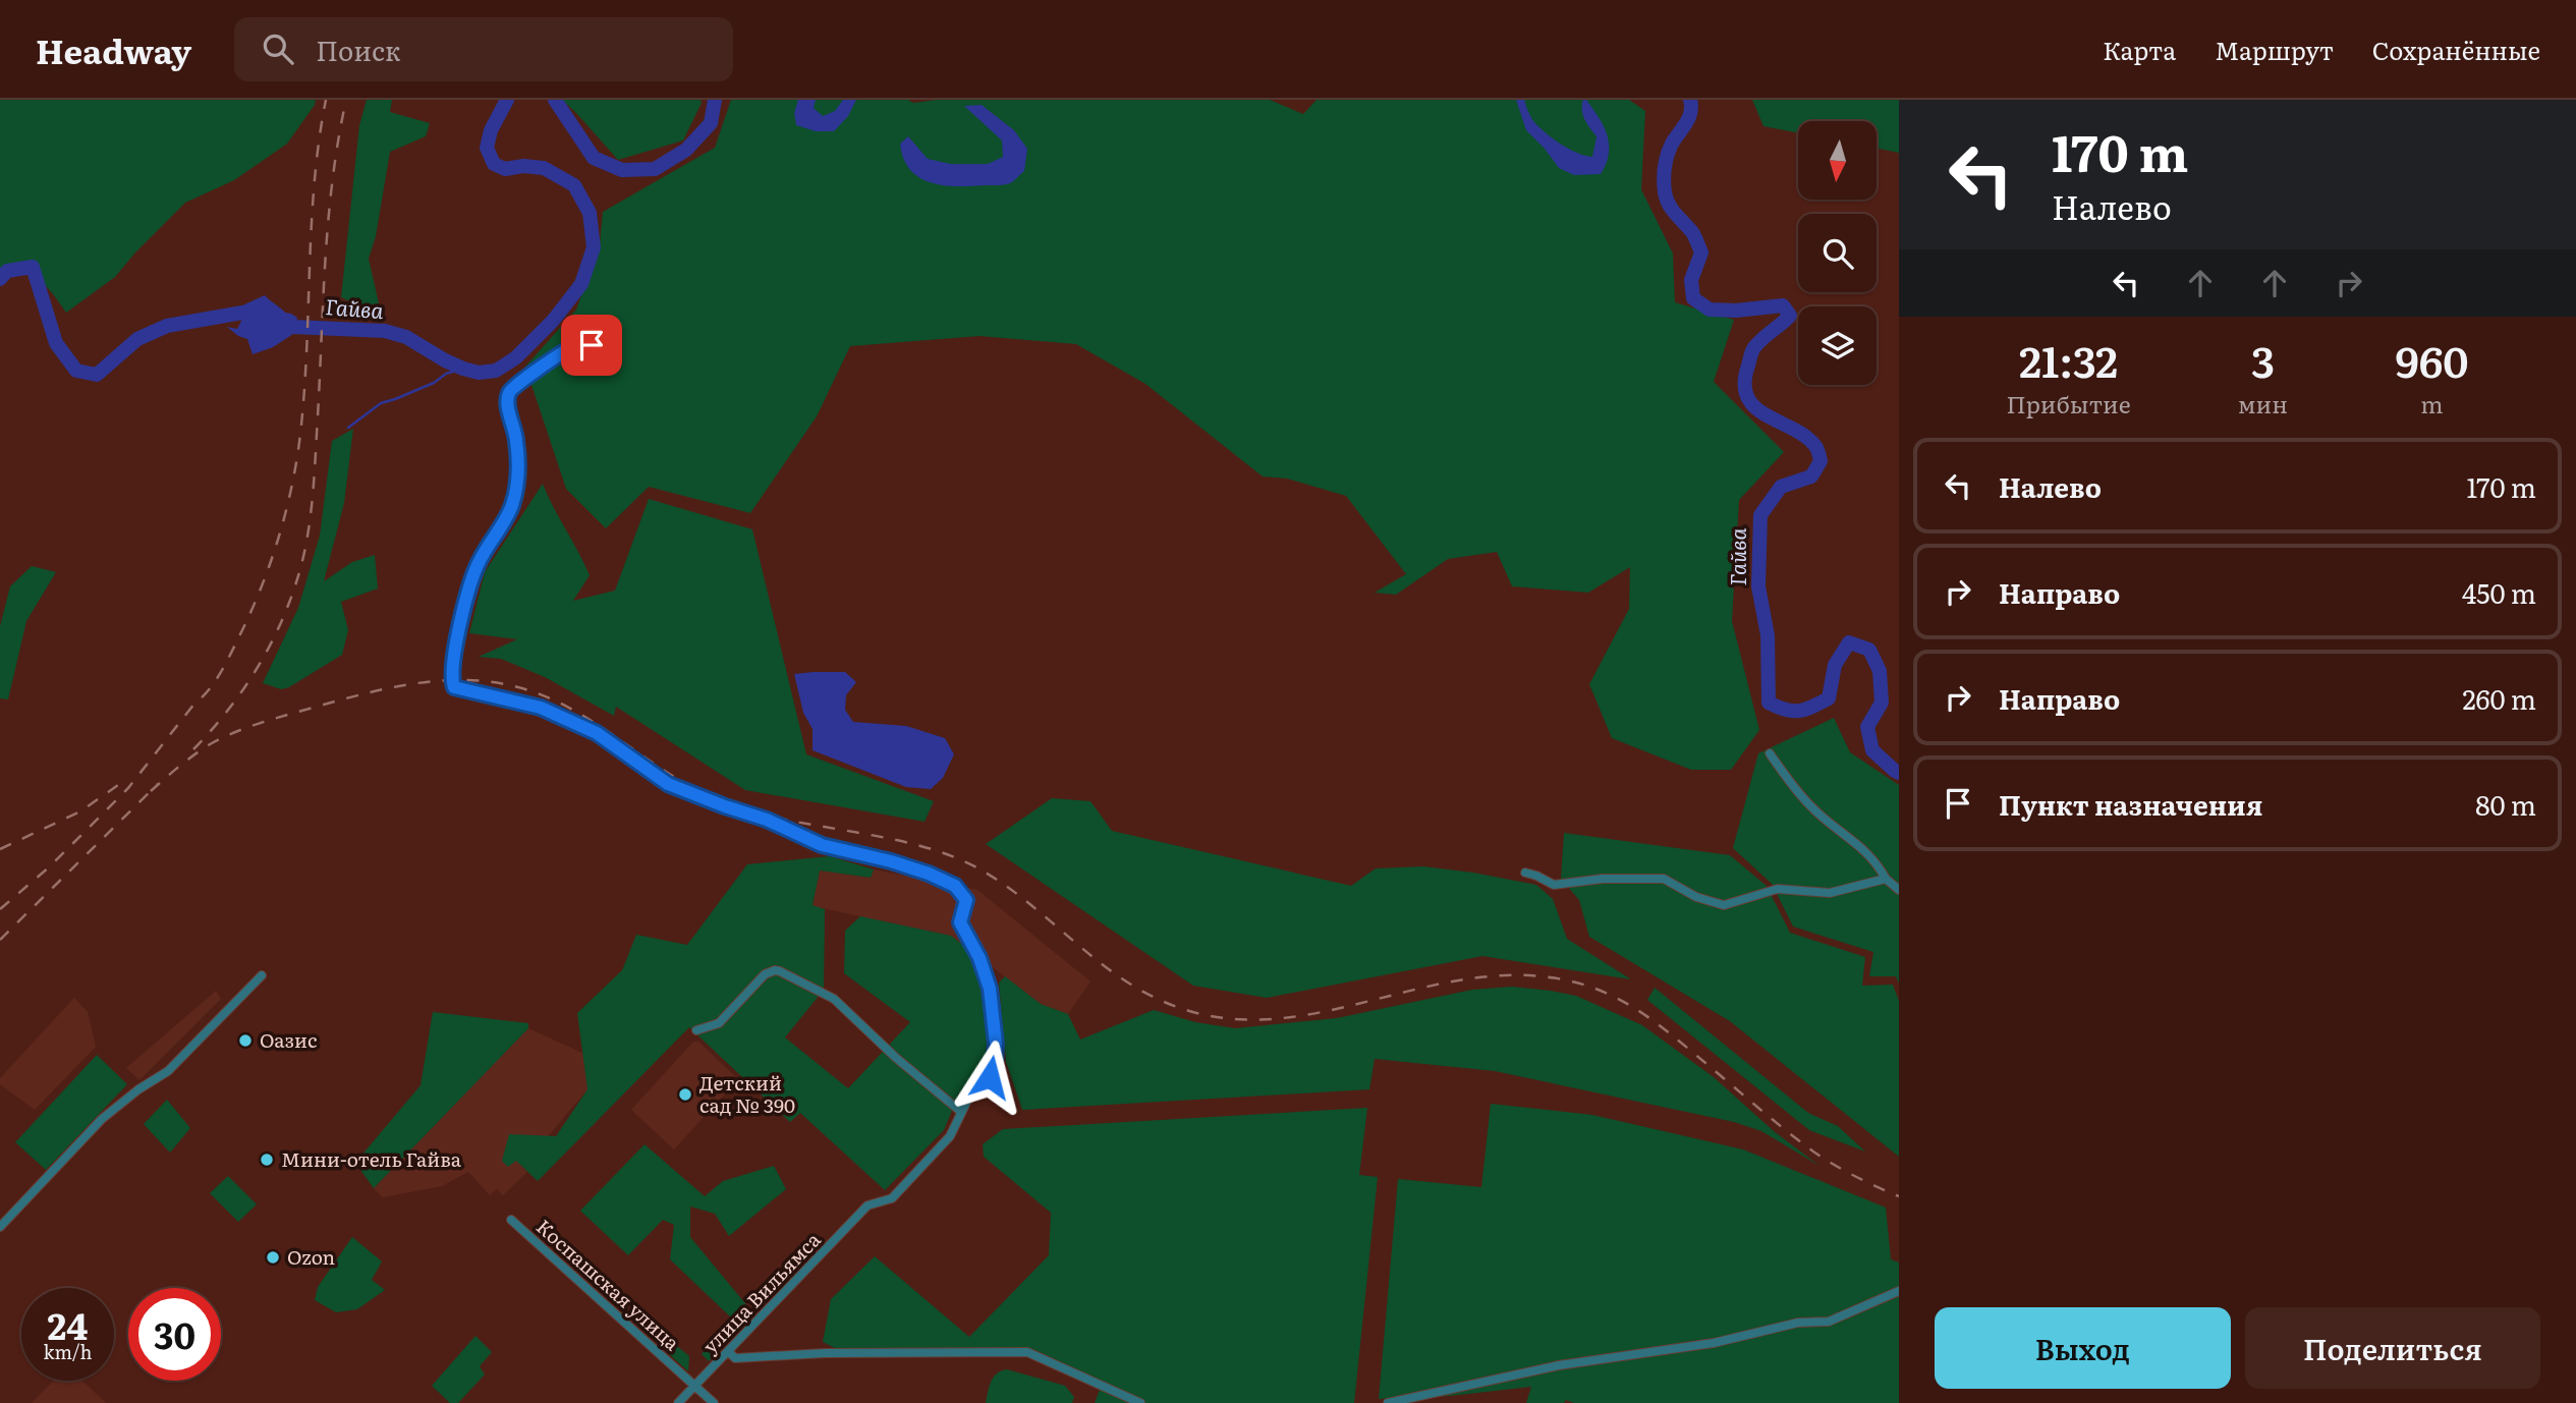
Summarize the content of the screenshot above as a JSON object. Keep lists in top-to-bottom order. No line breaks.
{"streets":{"street":["Коспашская улица","улица Вильямса"]},"crossings":[["Коспашская улица","улица Вильямса"]],"water":["Гайва"],"places":["Оазис","Детский сад № 390","Мини-отель Гайва","Ozon"],"north":"bottom","page":{"header":"Headway","search":"Поиск","nav":["Карта","Маршрут","Сохранённые"],"turn":["170 m","Налево"],"eta":["21:32","Прибытие","3","мин","960","m"],"list":[{"name":"Налево","value":"170 m"},{"name":"Направо","value":"450 m"},{"name":"Направо","value":"260 m"},{"name":"Пункт назначения","value":"80 m"}],"speed":"24 km/h","limit":"30","buttons":["Выход","Поделиться"]}}
